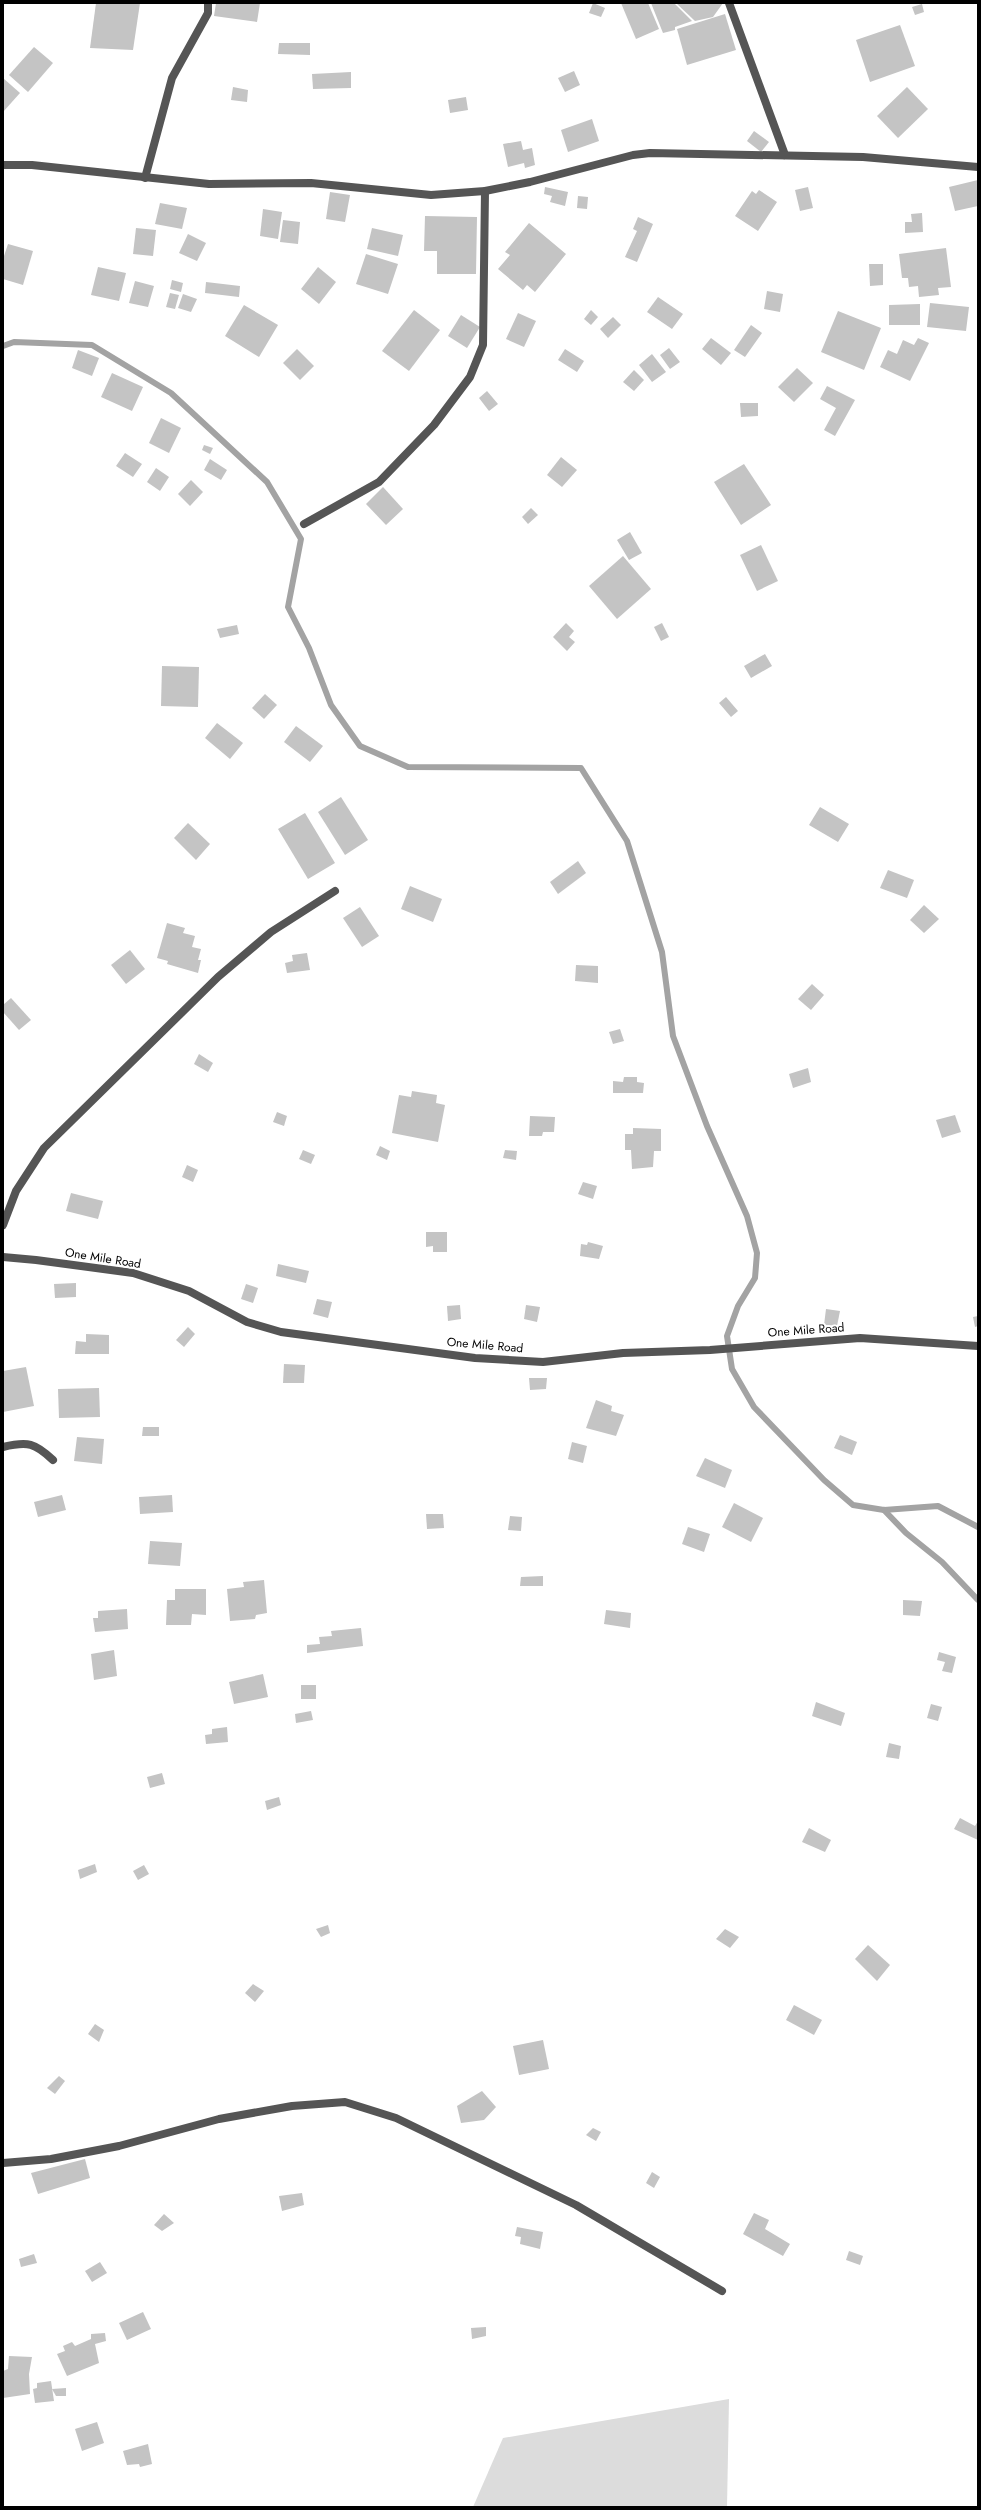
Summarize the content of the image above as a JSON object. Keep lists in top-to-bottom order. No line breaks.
{"streets":{"street":["One Mile Road"]}}
